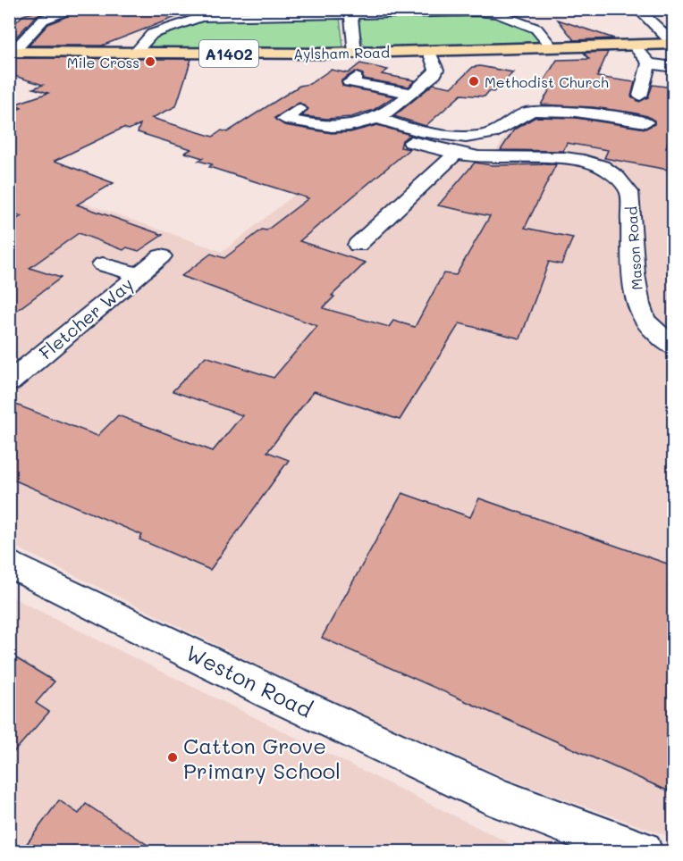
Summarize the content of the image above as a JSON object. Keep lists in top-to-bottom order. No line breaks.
{"streets":{"main road":["Aylsham Road","A1402"],"street":["Mason Road","Fletcher Way","Weston Road"]},"places":["Mile Cross","Methodist Church","Catton Grove Primary School"]}
